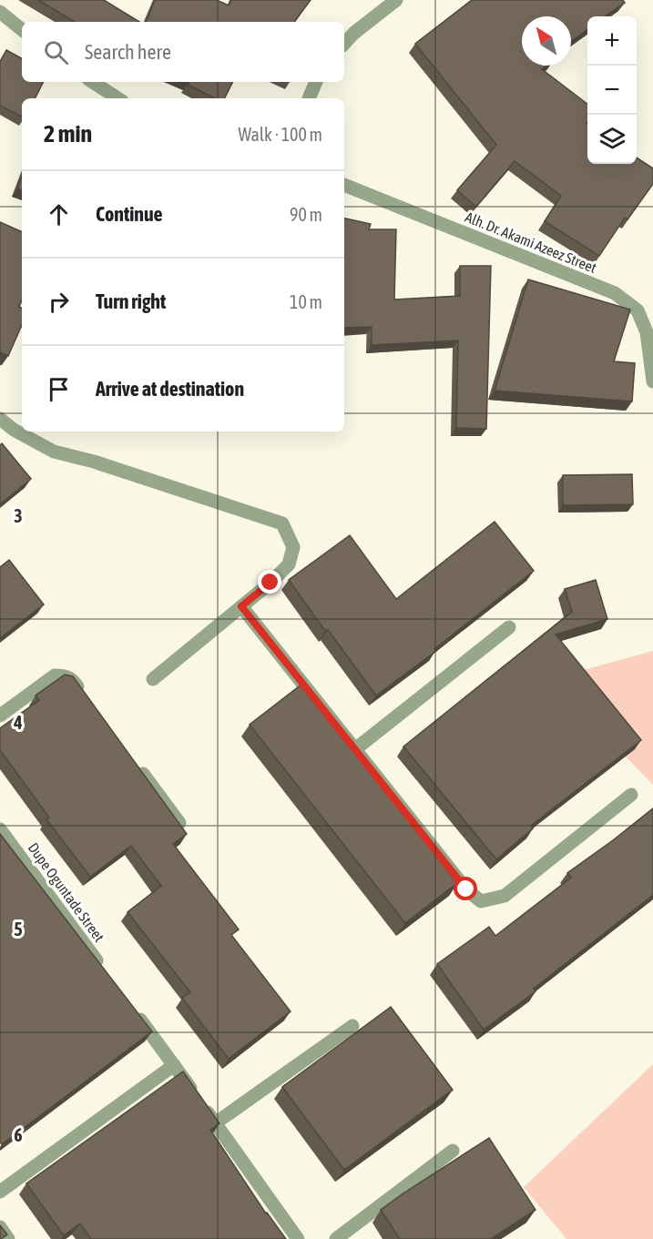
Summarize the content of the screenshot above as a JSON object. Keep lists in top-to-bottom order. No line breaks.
{"streets":{"street":["Alh. Dr. Akami Azeez Street","Dupe Oguntade Street"]},"north":"top left","page":{"map_buttons":["+","−"],"search":"Search here","heading":["2 min","Walk · 100 m"],"list":[["Continue","90 m"],["Turn right","10 m"],"Arrive at destination"]},"grid":{"rows":["3","4","5","6"]}}
